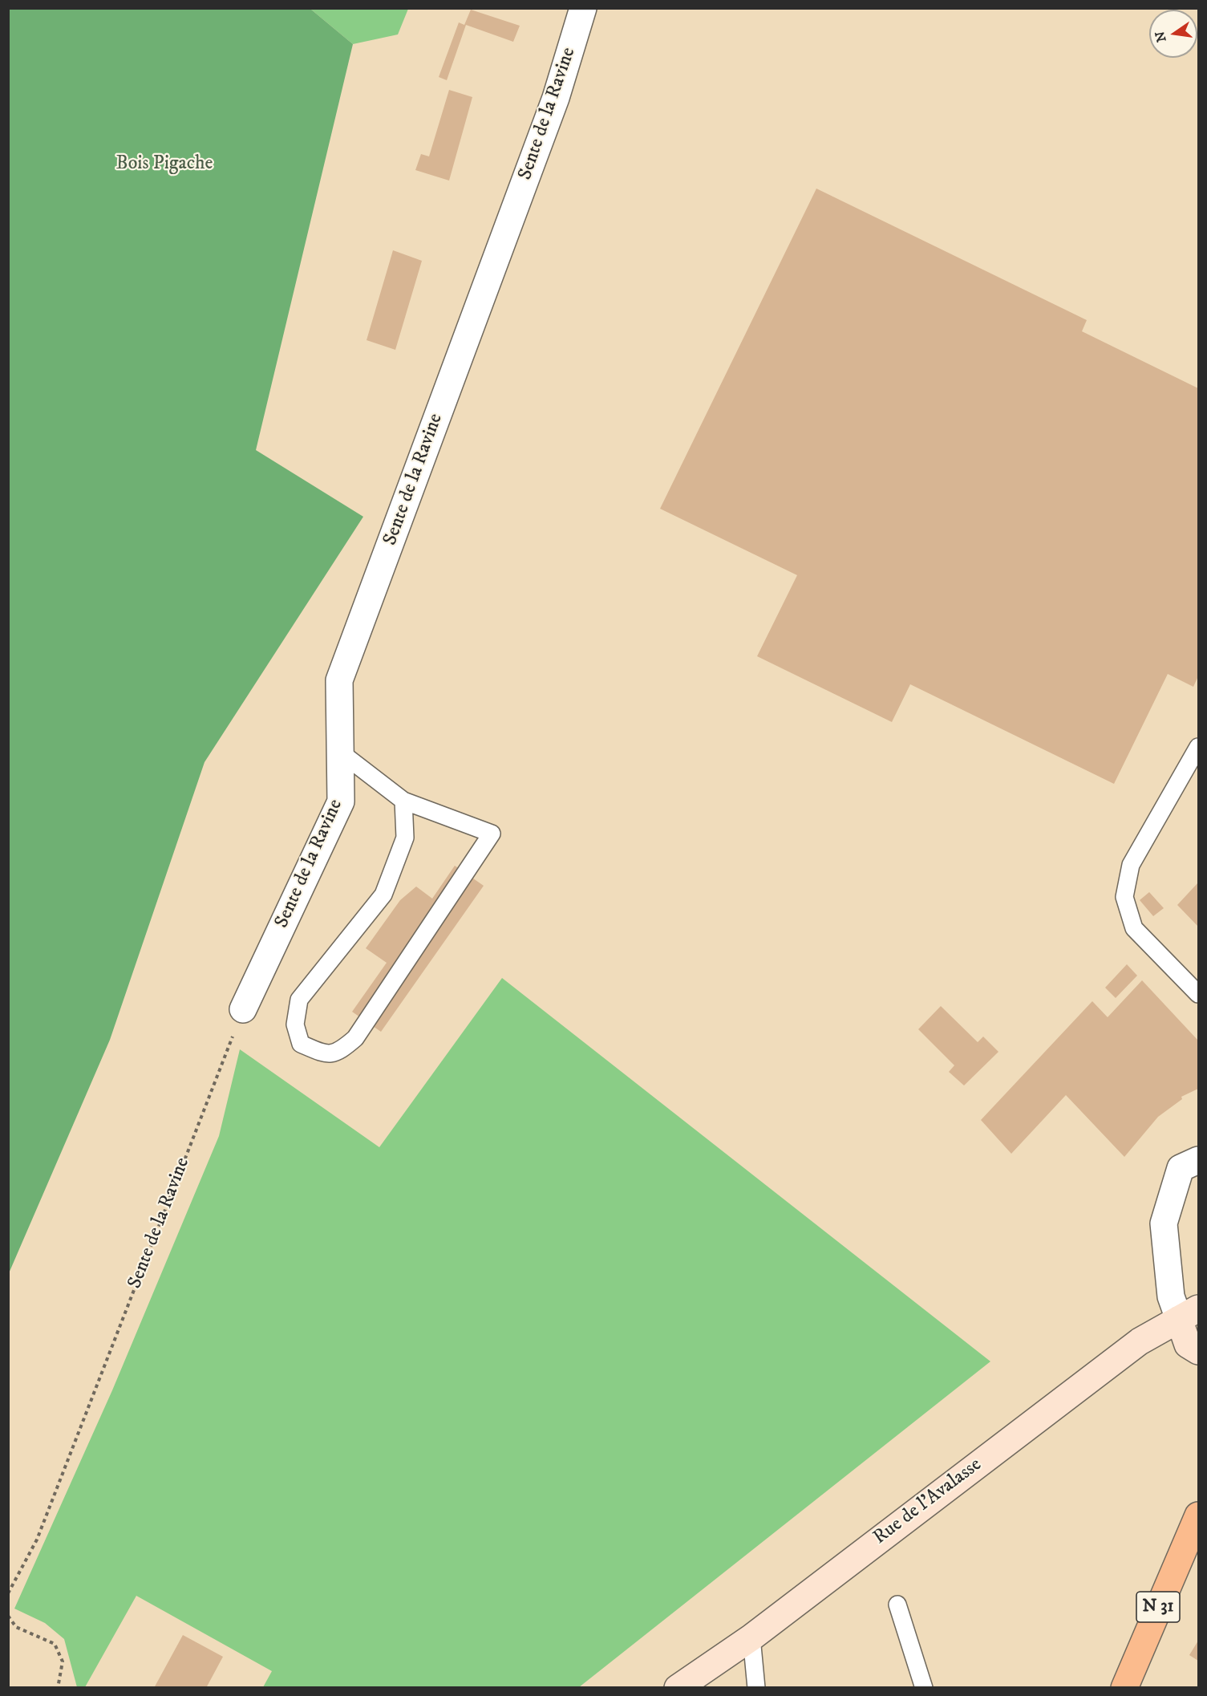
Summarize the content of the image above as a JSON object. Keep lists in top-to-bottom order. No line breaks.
{"streets":{"main road":["Rue de l'Avalasse","N 31"],"street":["Sente de la Ravine"]},"parks":["Bois Pigache"],"north":"left"}
